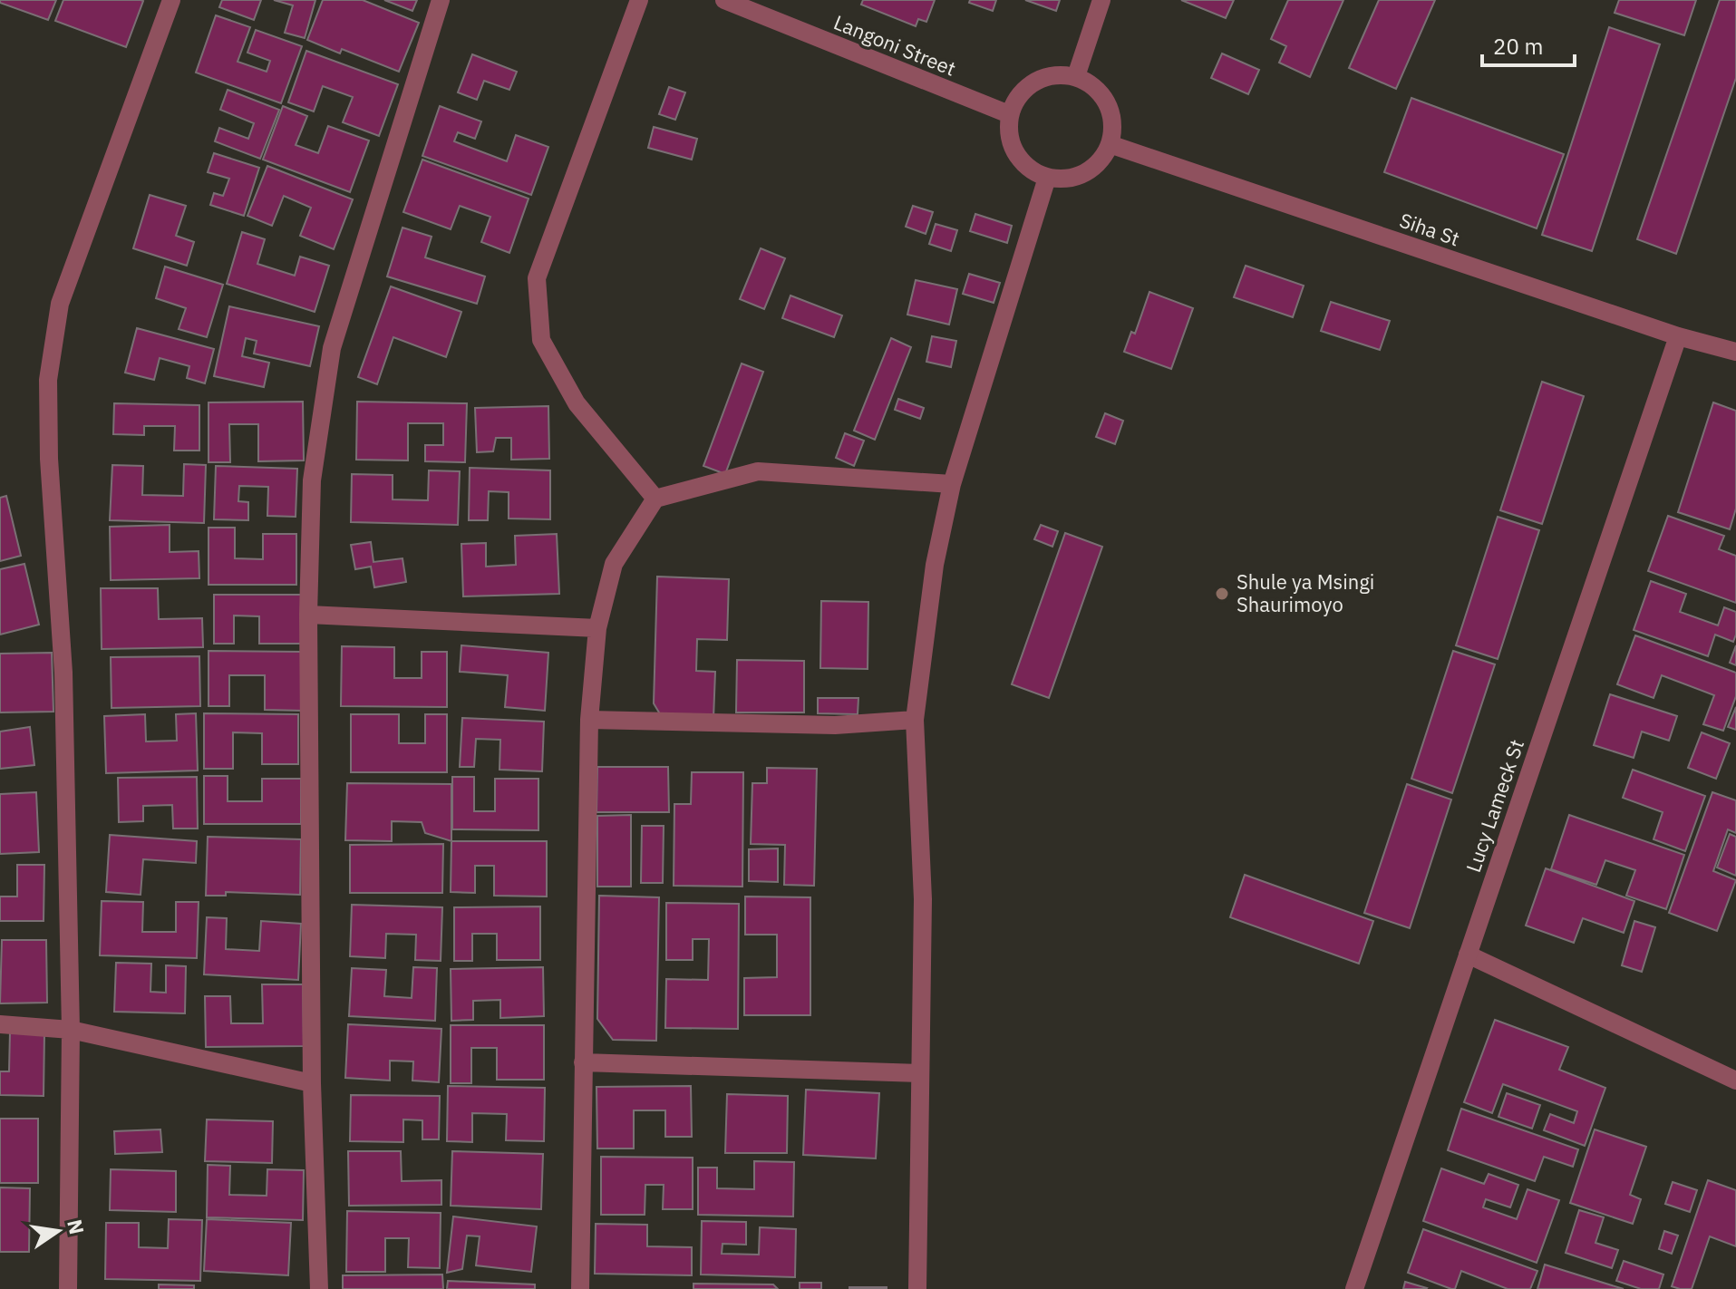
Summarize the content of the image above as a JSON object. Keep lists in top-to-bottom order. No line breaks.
{"streets":{"street":["Langoni Street","Siha St","Lucy Lameck St"]},"crossings":[["Langoni Street","Siha St"],["Siha St","Lucy Lameck St"]],"places":["Shule ya Msingi Shaurimoyo"],"scale_bar":"20 m","north":"right"}
